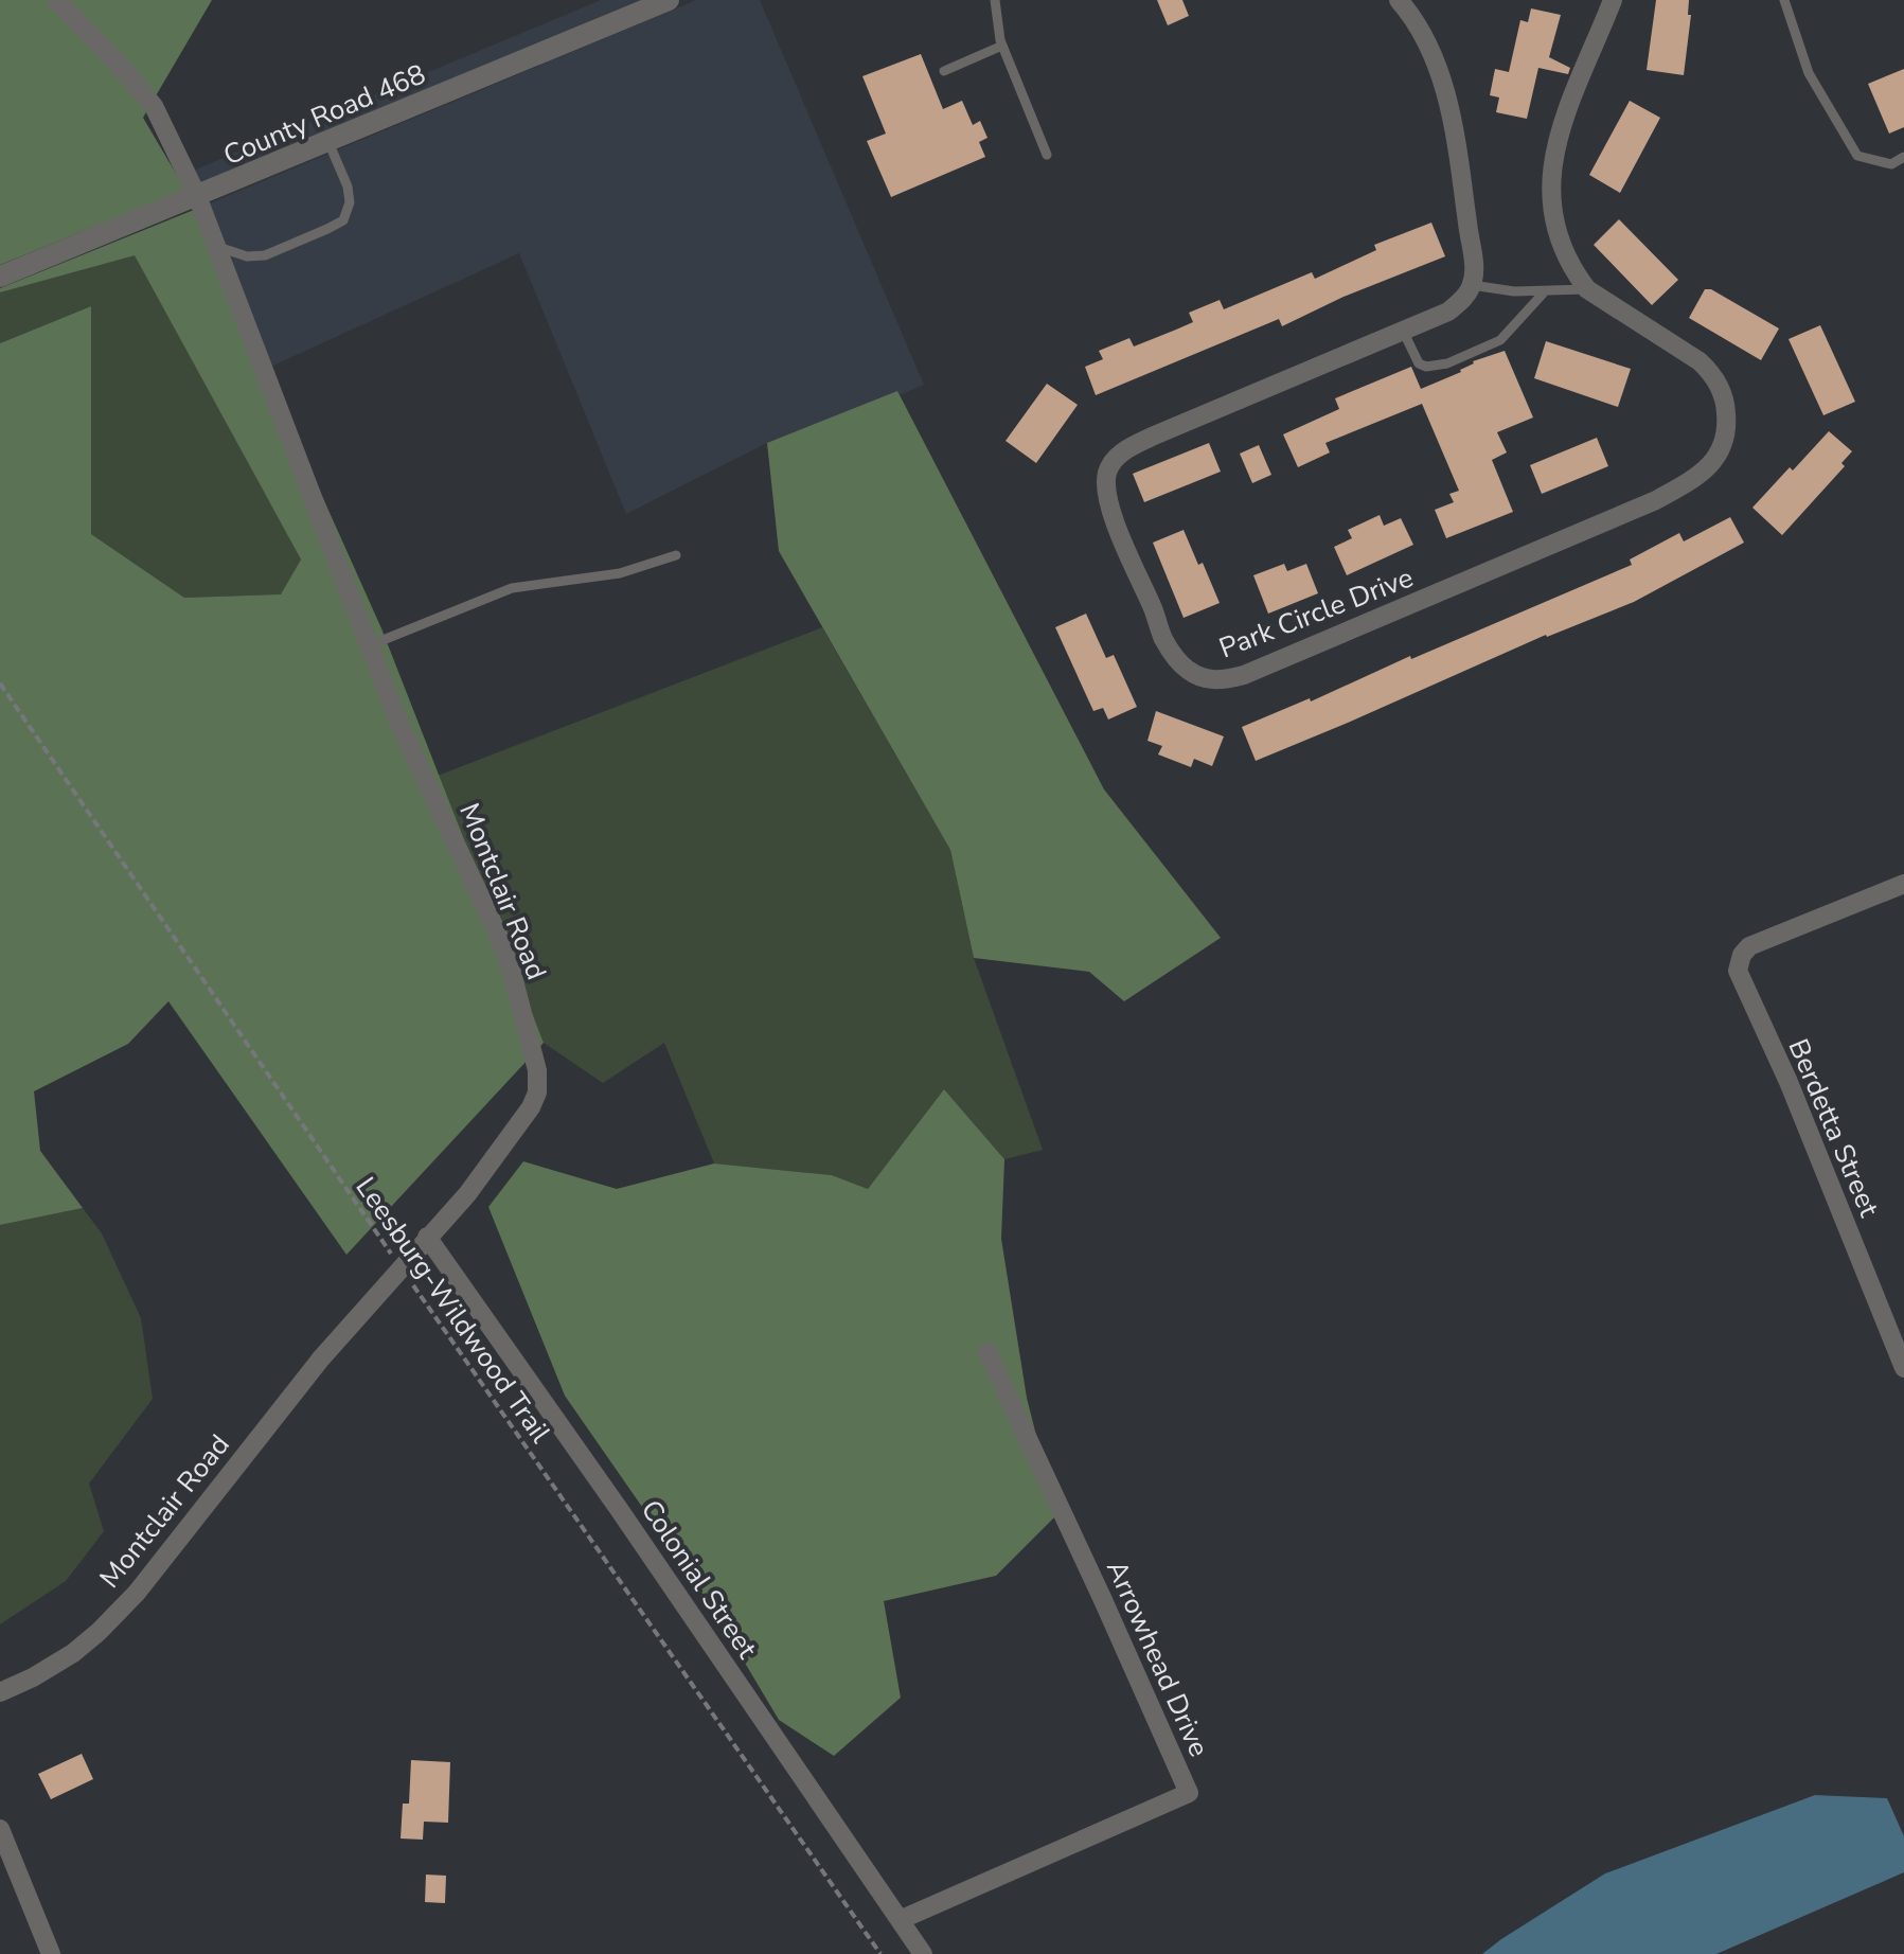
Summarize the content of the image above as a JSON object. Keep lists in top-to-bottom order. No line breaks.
{"streets":{"street":["County Road 468","Park Circle Drive","Montclair Road","Berdetta Street","Colonial Street","Arrowhead Drive"],"path":["Leesburg-Wildwood Trail"]},"crossings":[["County Road 468","Montclair Road"],["Montclair Road","Leesburg-Wildwood Trail"],["Montclair Road","Colonial Street"],["Colonial Street","Arrowhead Drive"]]}
